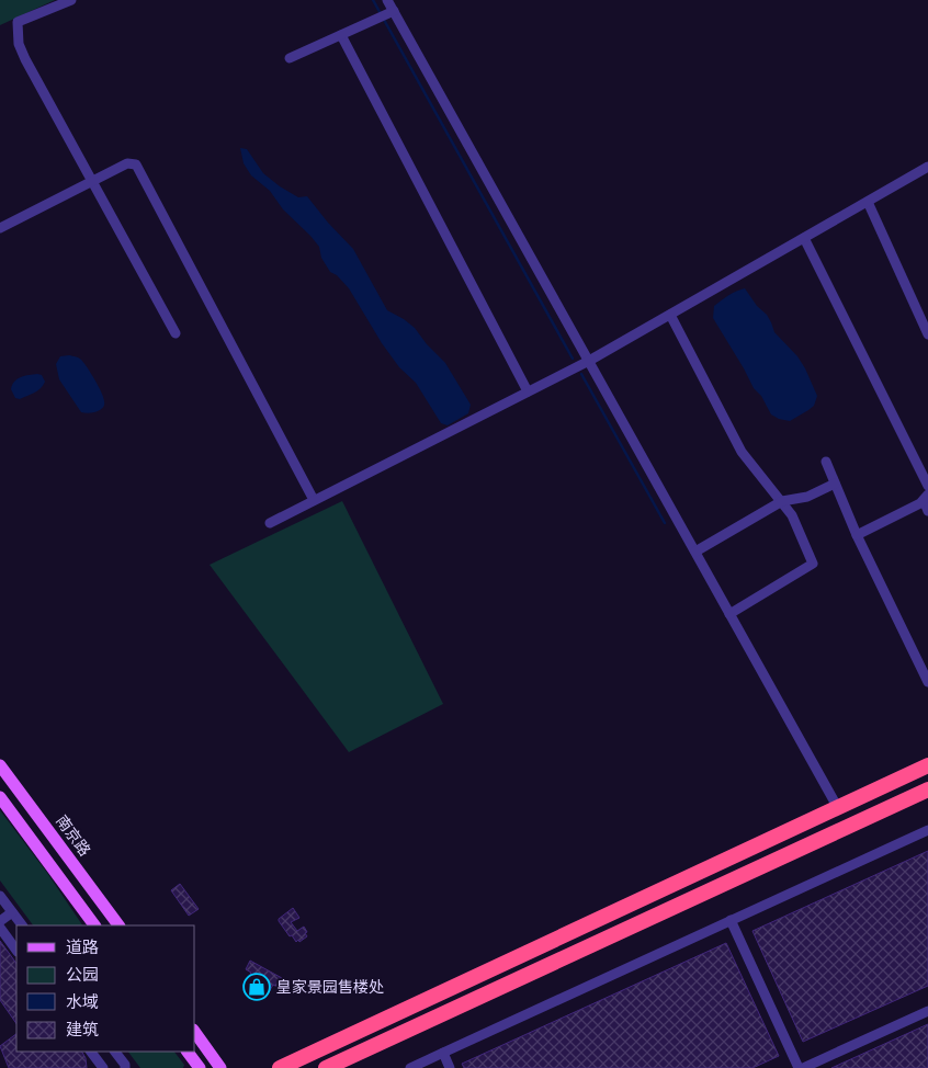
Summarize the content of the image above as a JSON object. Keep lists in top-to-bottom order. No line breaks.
{"streets":{"main road":["南京路"]},"places":{"shop":["皇家景园售楼处"]},"legend":["道路","公园","水域","建筑"]}
